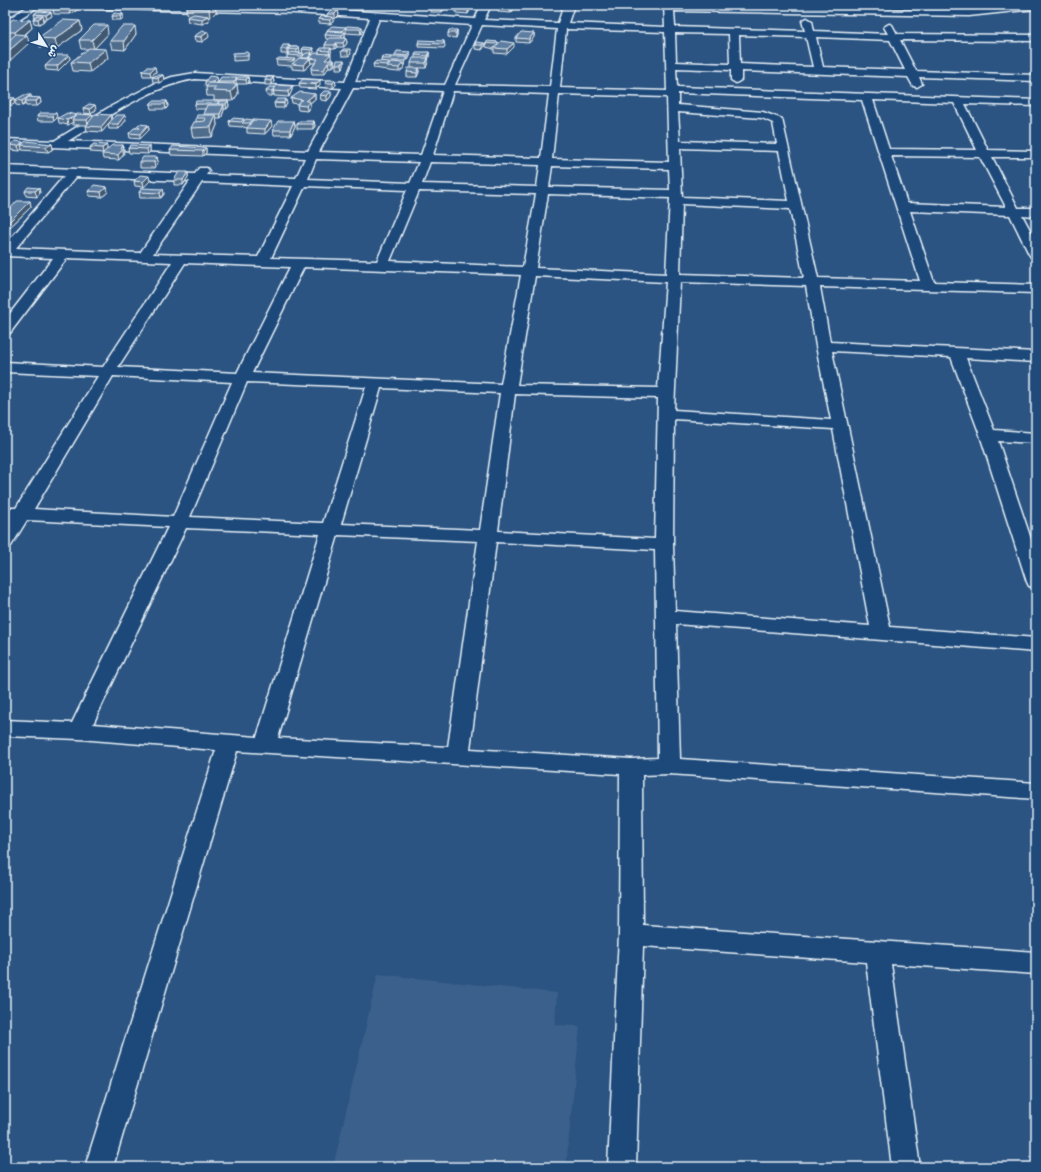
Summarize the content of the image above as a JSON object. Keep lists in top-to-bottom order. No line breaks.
{"north":"bottom right"}
